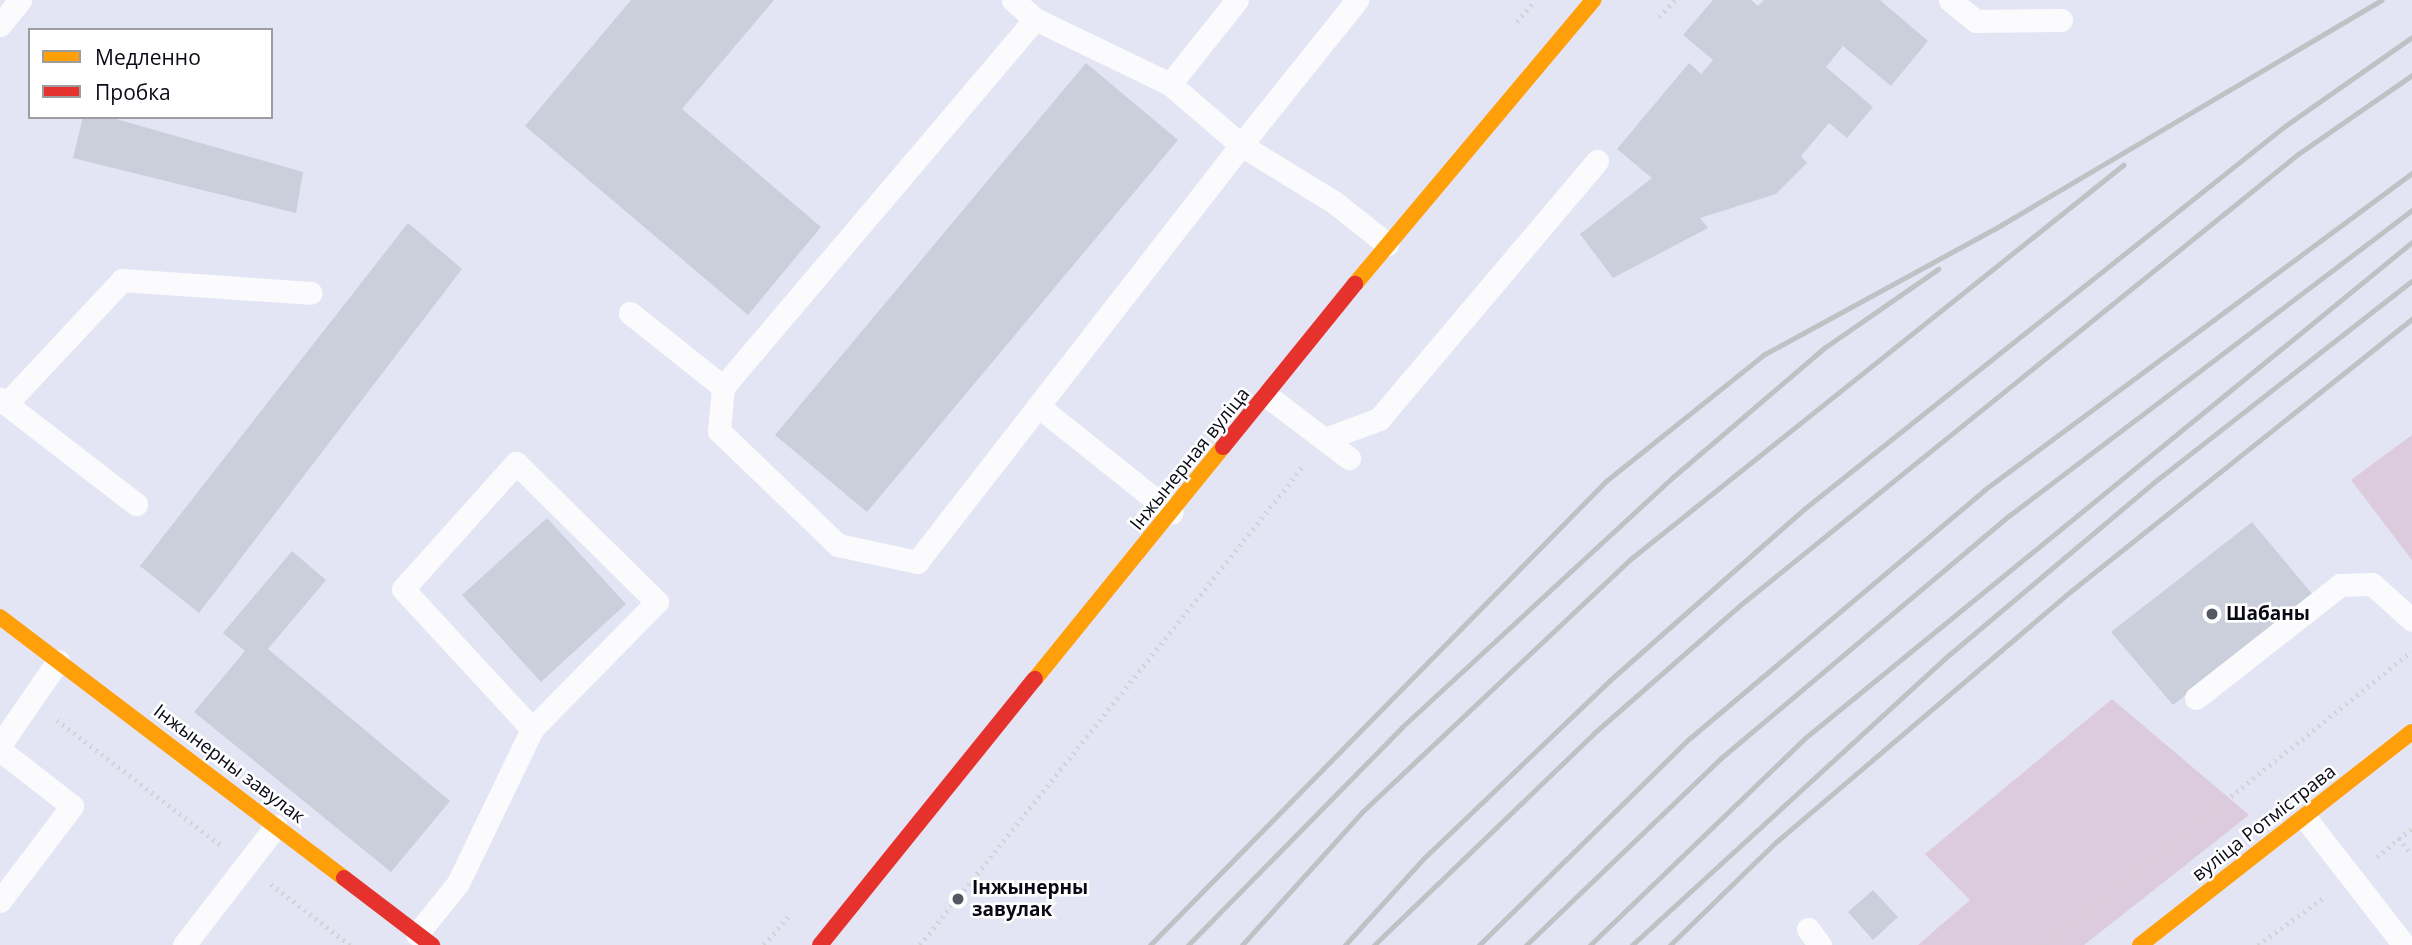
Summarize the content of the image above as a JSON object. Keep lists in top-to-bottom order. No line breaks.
{"streets":{"street":["Інжынерная вуліца","Інжынерны завулак","вуліца Ротмістрава"]},"places":["Шабаны","Інжынерны завулак"],"legend":["Медленно","Пробка"]}
